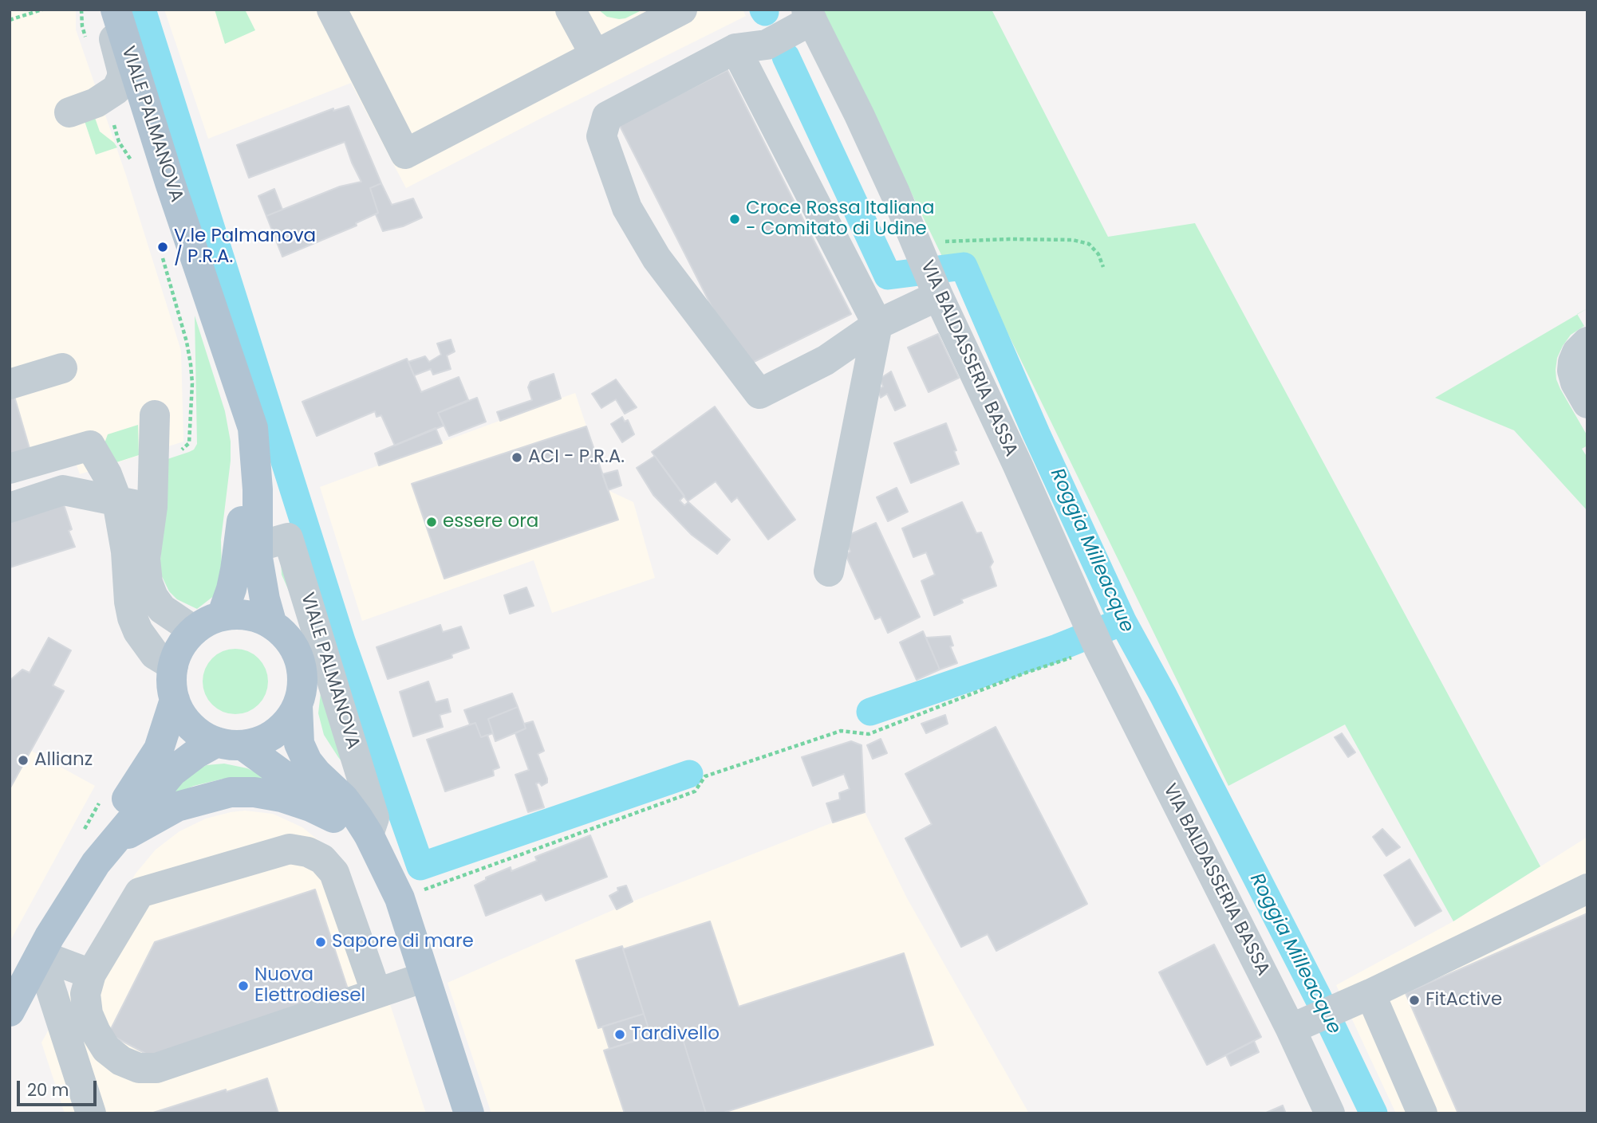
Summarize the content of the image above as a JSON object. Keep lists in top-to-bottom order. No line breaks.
{"streets":{"main road":["VIALE PALMANOVA"],"street":["VIA BALDASSERIA BASSA"]},"water":["Roggia Milleacque"],"places":["Croce Rossa Italiana - Comitato di Udine","V.le Palmanova / P.R.A.","ACI - P.R.A.","essere ora","Allianz","Sapore di mare","Nuova Elettrodiesel","FitActive","Tardivello"],"scale_bar":"20 m"}
